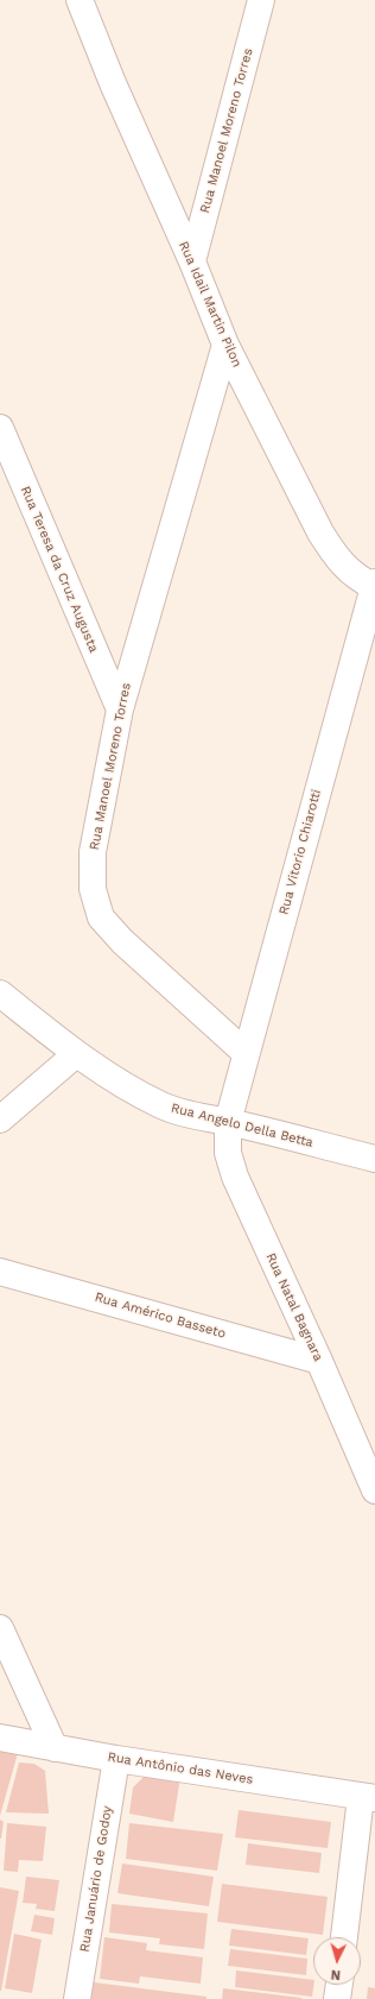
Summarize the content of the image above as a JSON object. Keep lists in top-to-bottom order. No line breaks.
{"streets":{"street":["Rua Manoel Moreno Torres","Rua Idail Martin Pilon","Rua Teresa da Cruz Augusta","Rua Vitorio Chiarotti","Rua Angelo Della Betta","Rua Natal Bagnara","Rua Américo Basseto","Rua Antônio das Neves","Rua Januário de Godoy"]},"crossings":[["Rua Manoel Moreno Torres","Rua Idail Martin Pilon"],["Rua Manoel Moreno Torres","Rua Teresa da Cruz Augusta"],["Rua Manoel Moreno Torres","Rua Vitorio Chiarotti"],["Rua Idail Martin Pilon","Rua Vitorio Chiarotti"],["Rua Vitorio Chiarotti","Rua Angelo Della Betta"],["Rua Vitorio Chiarotti","Rua Natal Bagnara"],["Rua Angelo Della Betta","Rua Natal Bagnara"],["Rua Natal Bagnara","Rua Américo Basseto"],["Rua Antônio das Neves","Rua Januário de Godoy"]],"north":"bottom"}
